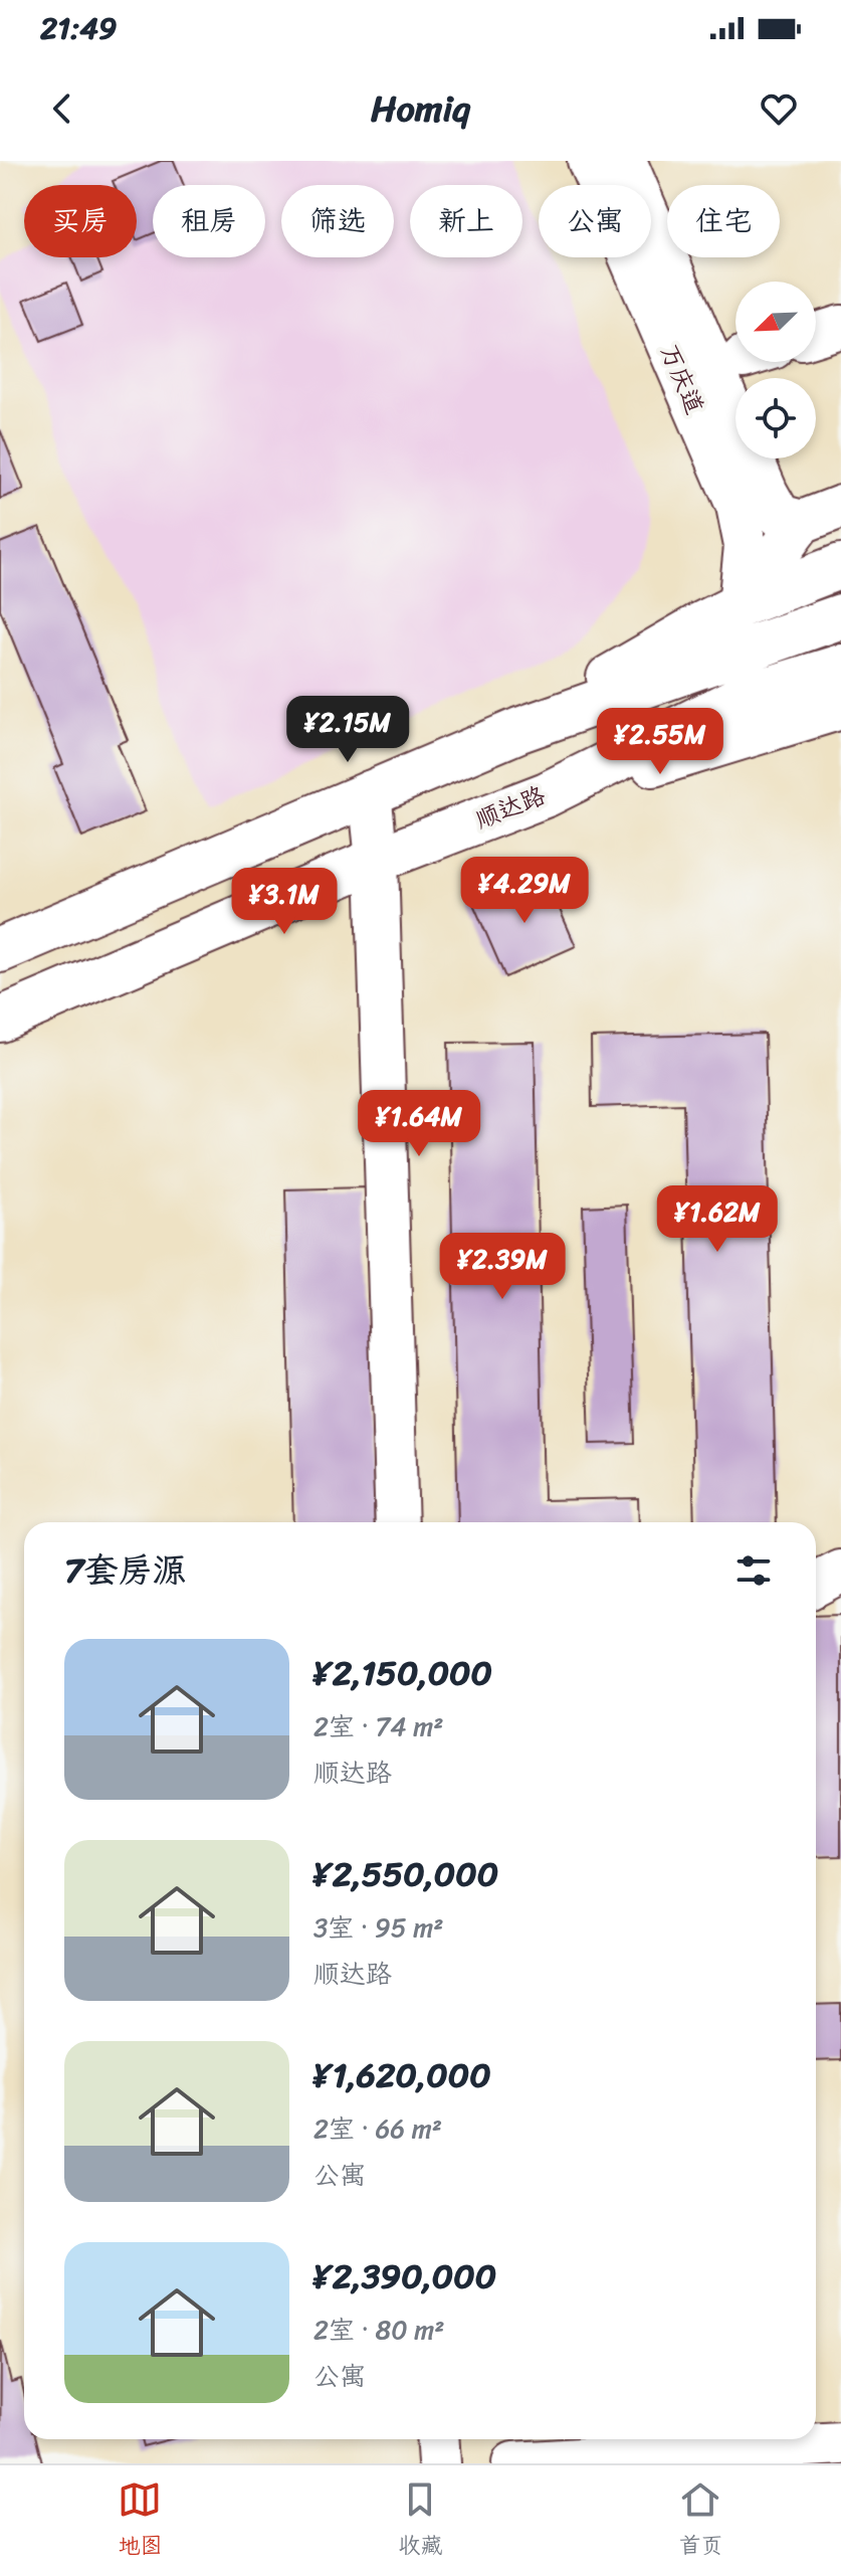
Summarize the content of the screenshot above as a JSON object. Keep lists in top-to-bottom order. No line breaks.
{"streets":{"main road":["顺达路"],"street":["万庆道"]},"north":"bottom left","page":{"status":"21:49","header":"Homiq","chip":["买房","租房","筛选","新上","公寓","住宅"],"price":["¥2.15M","¥2.55M","¥4.29M","¥3.1M","¥1.64M","¥1.62M","¥2.39M"],"heading":"7套房源","list":[{"name":"¥2,150,000","note":"2室 · 74 m² · 顺达路"},{"name":"¥2,550,000","note":"3室 · 95 m² · 顺达路"},{"name":"¥1,620,000","note":"2室 · 66 m² · 公寓"},{"name":"¥2,390,000","note":"2室 · 80 m² · 公寓"}],"tabs":["地图","收藏","首页"]}}
